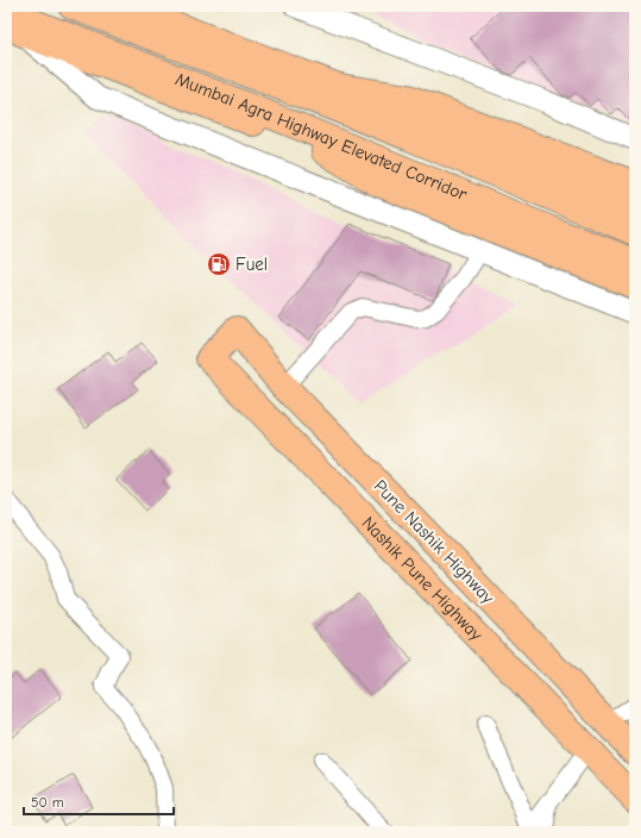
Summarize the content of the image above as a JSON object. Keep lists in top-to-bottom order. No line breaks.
{"streets":{"main road":["Mumbai Agra Highway Elevated Corridor","Pune Nashik Highway","Nashik Pune Highway"]},"crossings":[["Pune Nashik Highway","Nashik Pune Highway"]],"places":{"fuel station":["Fuel"]},"scale_bar":"50 m"}
